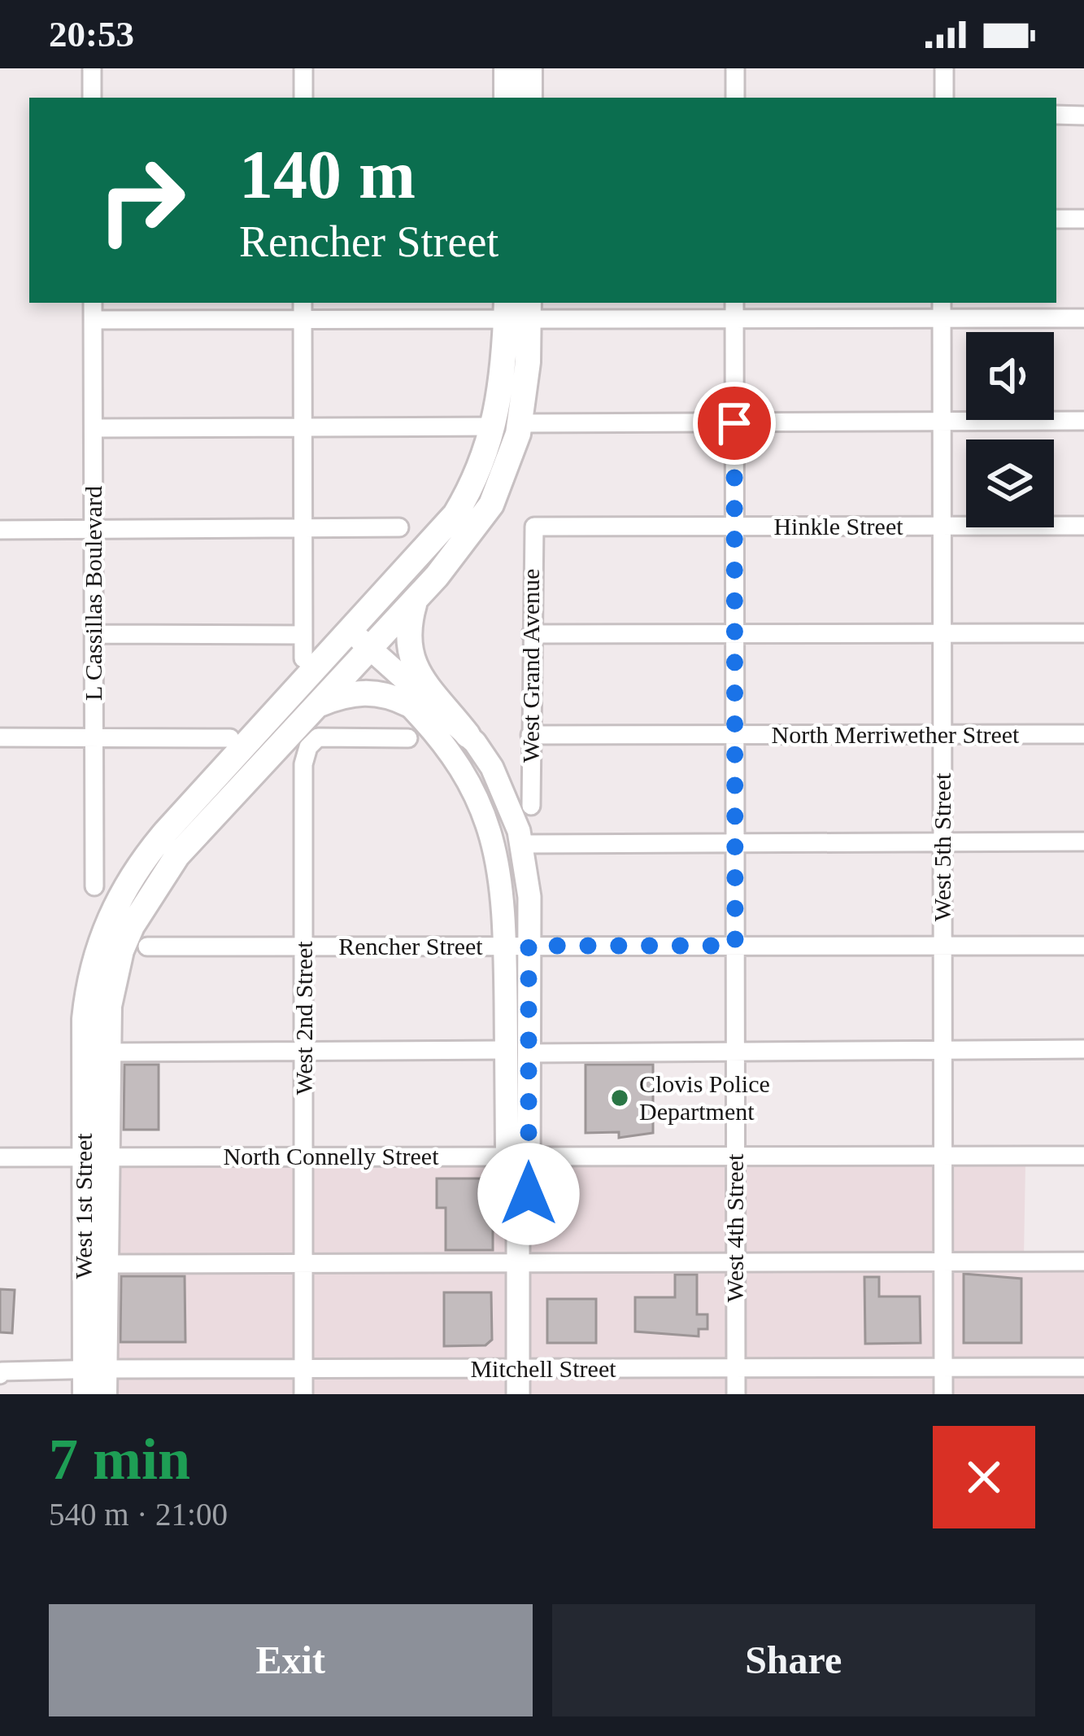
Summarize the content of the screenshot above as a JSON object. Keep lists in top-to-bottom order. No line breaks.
{"streets":{"highway":["West 1st Street"],"main road":["West Grand Avenue"],"street":["Hinkle Street","L Cassillas Boulevard","North Merriwether Street","West 5th Street","Rencher Street","West 2nd Street","North Connelly Street","West 4th Street","Mitchell Street"]},"crossings":[["Hinkle Street","West Grand Avenue"],["Hinkle Street","West 5th Street"],["Hinkle Street","West 4th Street"],["West Grand Avenue","North Merriwether Street"],["West Grand Avenue","Rencher Street"],["West Grand Avenue","North Connelly Street"],["West Grand Avenue","West 1st Street"],["West Grand Avenue","Mitchell Street"],["North Merriwether Street","West 5th Street"],["North Merriwether Street","West 4th Street"],["West 5th Street","Rencher Street"],["West 5th Street","North Connelly Street"],["West 5th Street","Mitchell Street"],["Rencher Street","West 2nd Street"],["Rencher Street","West 4th Street"],["West 2nd Street","North Connelly Street"],["West 2nd Street","Mitchell Street"],["North Connelly Street","West 1st Street"],["North Connelly Street","West 4th Street"],["West 1st Street","Mitchell Street"],["West 4th Street","Mitchell Street"]],"places":["Clovis Police Department"],"page":{"status":"20:53","turn":["140 m","Rencher Street"],"heading":["7 min","540 m · 21:00"],"buttons":["Exit","Share"]}}
